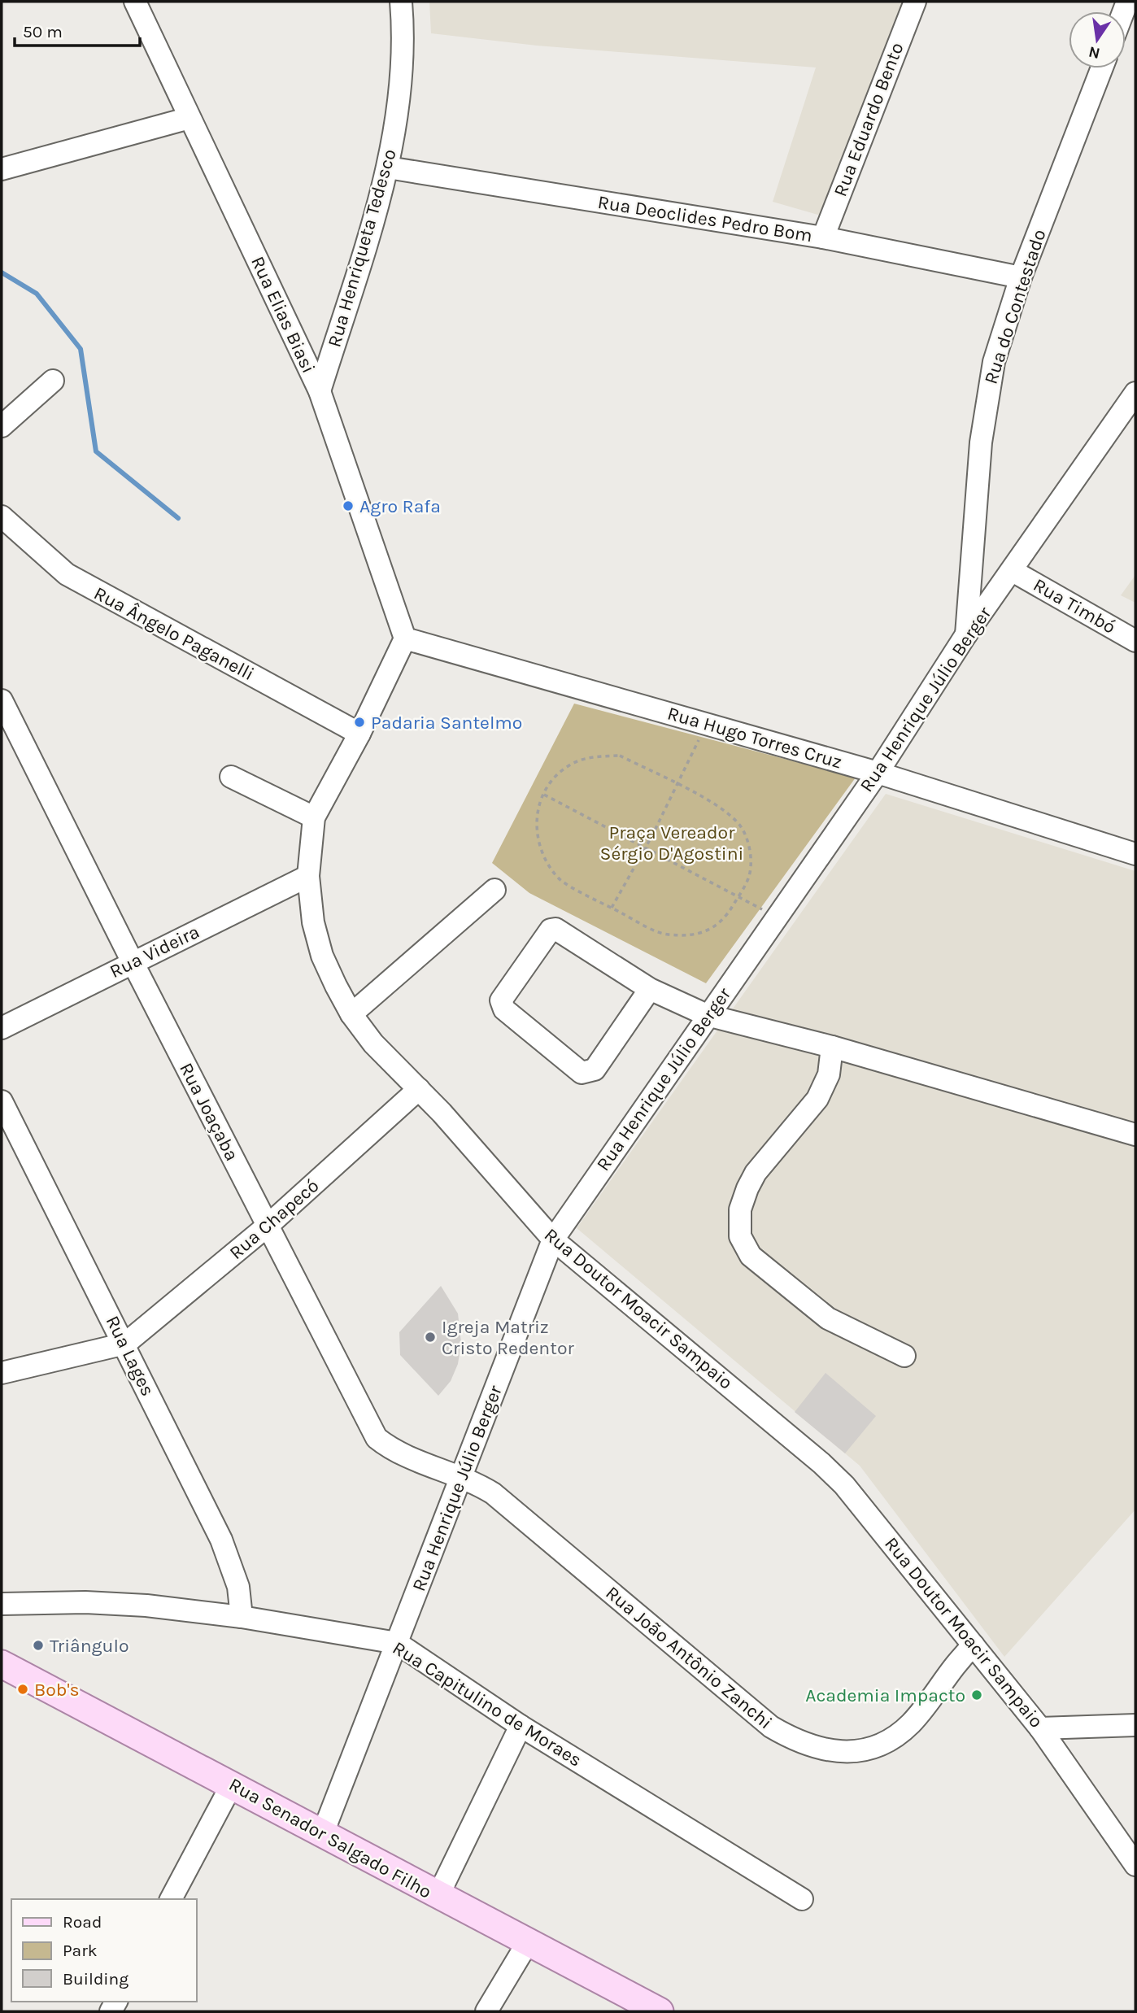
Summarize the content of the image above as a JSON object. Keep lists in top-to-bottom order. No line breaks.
{"streets":{"main road":["Rua Senador Salgado Filho"],"street":["Rua Eduardo Bento","Rua Deoclides Pedro Bom","Rua Henriqueta Tedesco","Rua do Contestado","Rua Elias Biasi","Rua Timbó","Rua Ângelo Paganelli","Rua Henrique Júlio Berger","Rua Hugo Torres Cruz","Rua Videira","Rua Joaçaba","Rua Chapecó","Rua Doutor Moacir Sampaio","Rua Lages","Rua João Antônio Zanchi","Rua Capitulino de Moraes"]},"crossings":[["Rua Eduardo Bento","Rua Deoclides Pedro Bom"],["Rua Deoclides Pedro Bom","Rua Henriqueta Tedesco"],["Rua Deoclides Pedro Bom","Rua do Contestado"],["Rua Henriqueta Tedesco","Rua Elias Biasi"],["Rua do Contestado","Rua Henrique Júlio Berger"],["Rua Elias Biasi","Rua Hugo Torres Cruz"],["Rua Elias Biasi","Rua Doutor Moacir Sampaio"],["Rua Timbó","Rua Henrique Júlio Berger"],["Rua Ângelo Paganelli","Rua Doutor Moacir Sampaio"],["Rua Henrique Júlio Berger","Rua Hugo Torres Cruz"],["Rua Henrique Júlio Berger","Rua Joaçaba"],["Rua Henrique Júlio Berger","Rua Doutor Moacir Sampaio"],["Rua Henrique Júlio Berger","Rua João Antônio Zanchi"],["Rua Henrique Júlio Berger","Rua Capitulino de Moraes"],["Rua Henrique Júlio Berger","Rua Senador Salgado Filho"],["Rua Hugo Torres Cruz","Rua Doutor Moacir Sampaio"],["Rua Videira","Rua Joaçaba"],["Rua Videira","Rua Doutor Moacir Sampaio"],["Rua Joaçaba","Rua Chapecó"],["Rua Joaçaba","Rua João Antônio Zanchi"],["Rua Chapecó","Rua Doutor Moacir Sampaio"],["Rua Chapecó","Rua Lages"],["Rua Doutor Moacir Sampaio","Rua João Antônio Zanchi"],["Rua Lages","Rua Capitulino de Moraes"]],"parks":["Praça Vereador Sérgio D'Agostini"],"places":["Agro Rafa","Padaria Santelmo","Igreja Matriz Cristo Redentor","Triângulo","Bob's","Academia Impacto"],"legend":["Road","Park","Building"],"scale_bar":"50 m","north":"bottom"}
